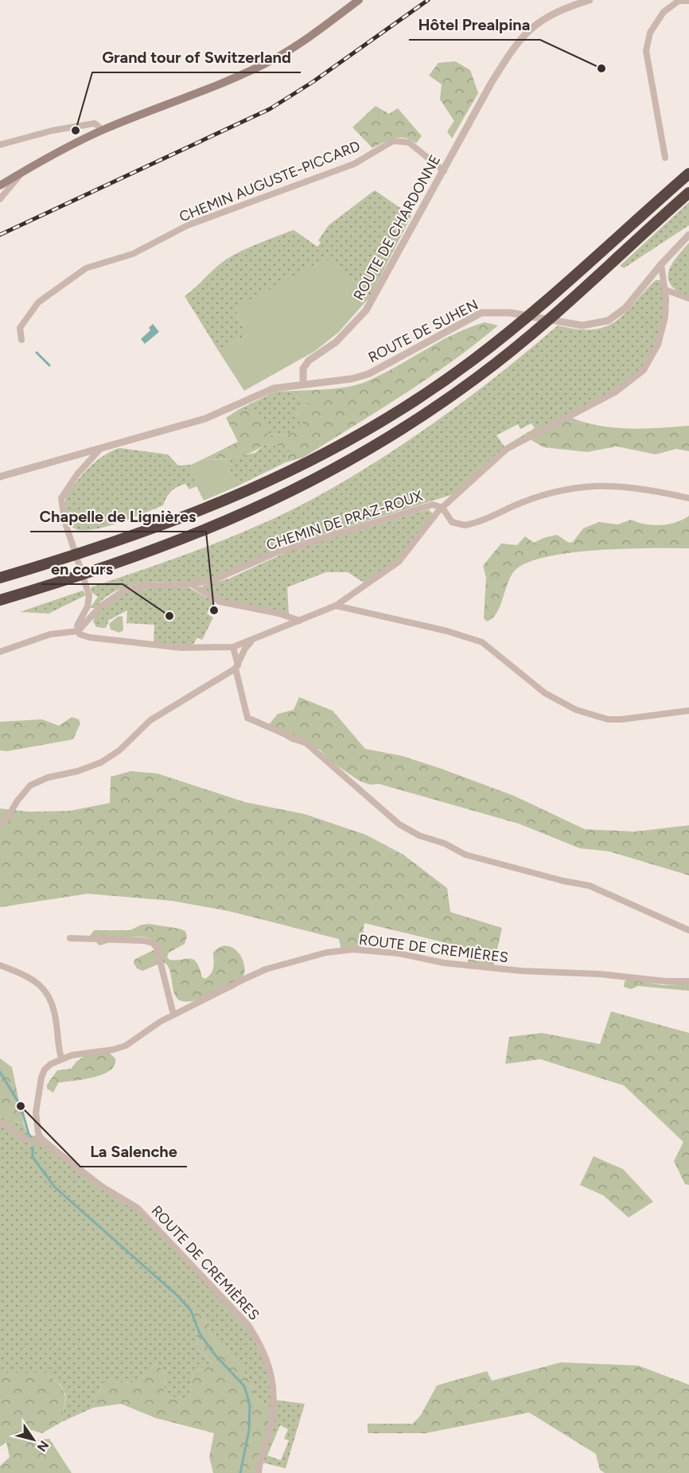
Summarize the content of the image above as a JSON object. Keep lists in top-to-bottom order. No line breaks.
{"streets":{"street":["CHEMIN AUGUSTE-PICCARD","ROUTE DE CHARDONNE","ROUTE DE SUHEN","CHEMIN DE PRAZ-ROUX","ROUTE DE CREMIÈRES"]},"crossings":[["CHEMIN AUGUSTE-PICCARD","ROUTE DE CHARDONNE"],["ROUTE DE CHARDONNE","ROUTE DE SUHEN"]],"places":["Hôtel Prealpina","Grand tour of Switzerland","Chapelle de Lignières","en cours","La Salenche"],"north":"bottom right"}
